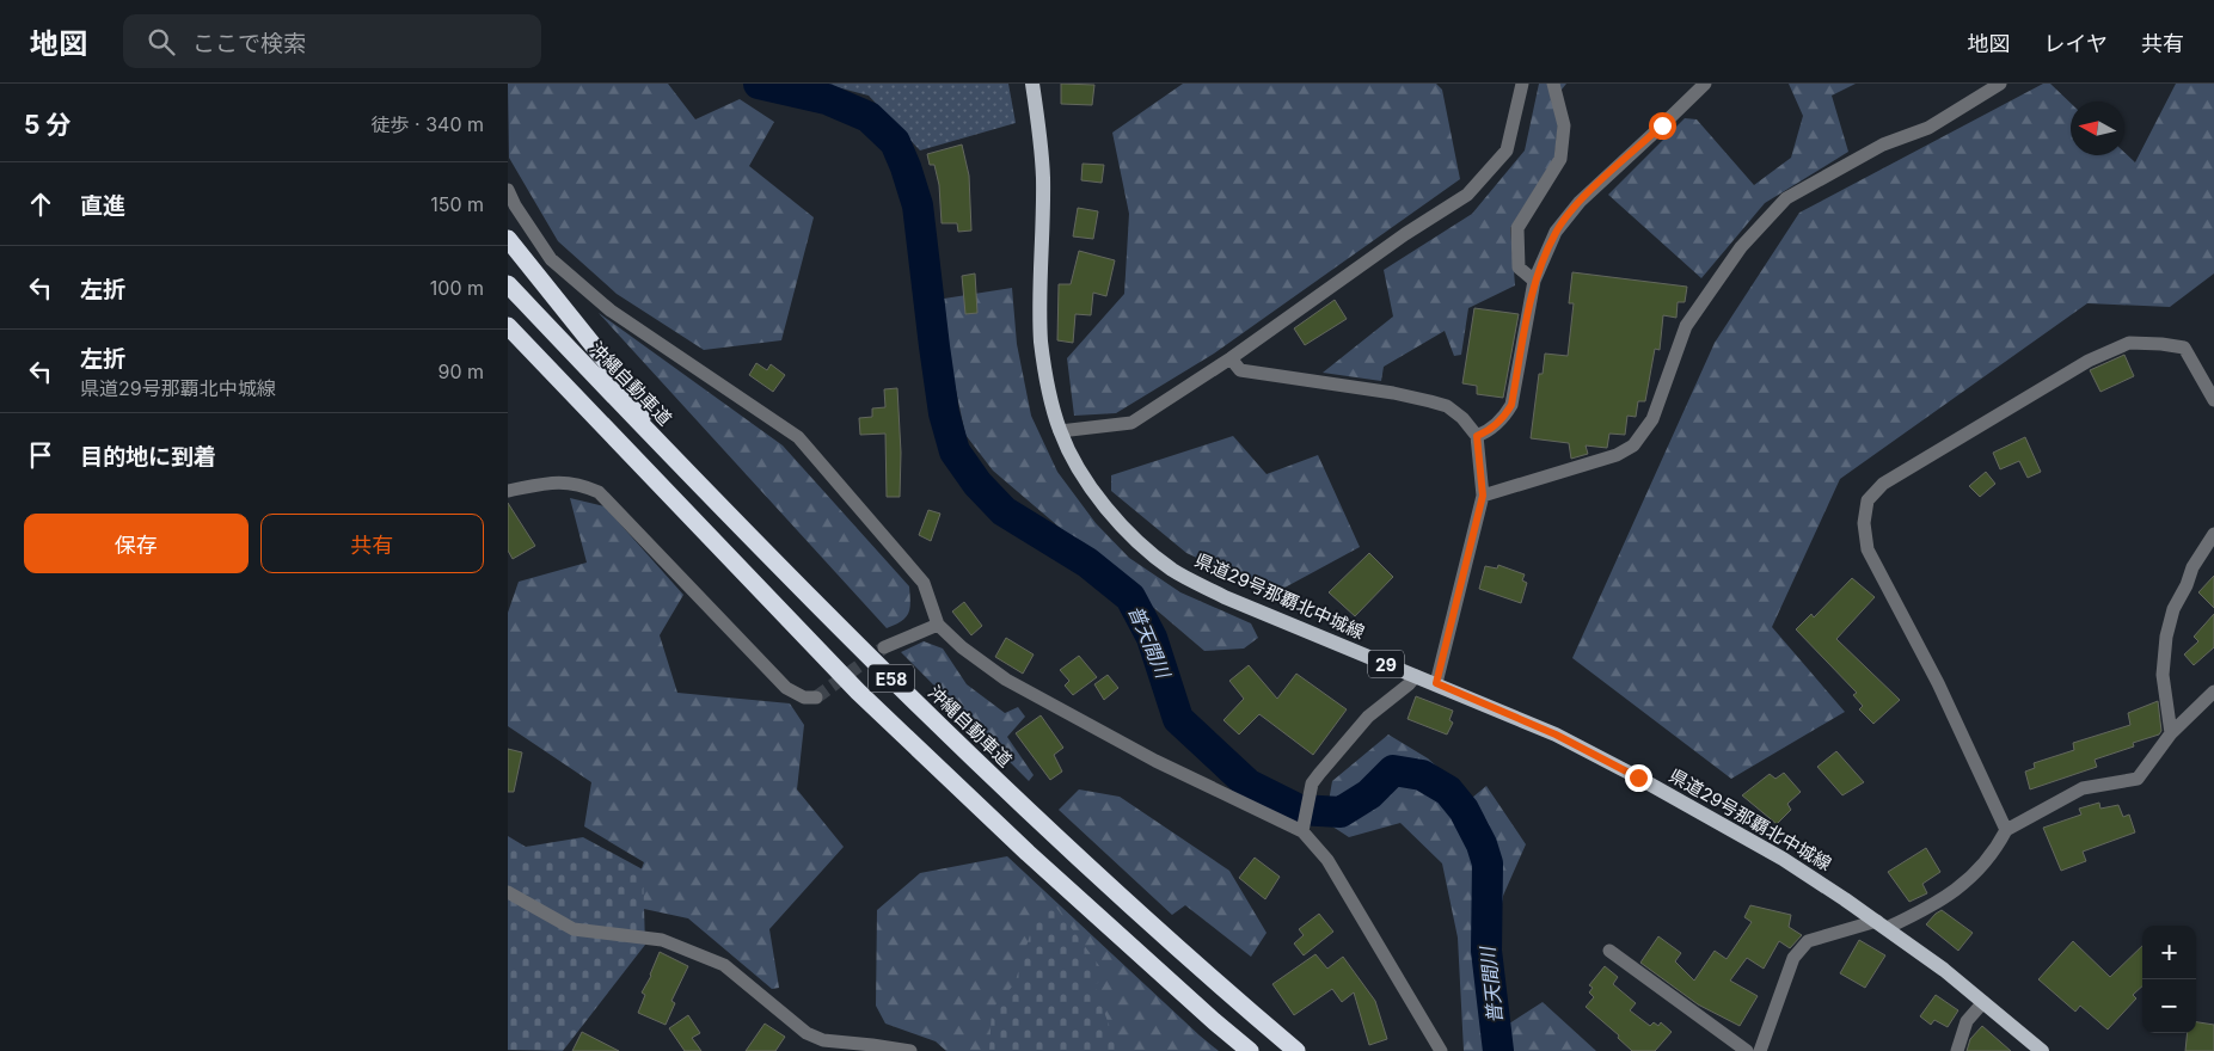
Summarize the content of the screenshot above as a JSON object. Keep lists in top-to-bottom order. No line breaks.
{"streets":{"highway":["沖縄自動車道","E58"],"main road":["県道29号那覇北中城線","29"]},"water":["普天間川"],"north":"left","page":{"header":"地図","search":"ここで検索","nav":["地図","レイヤ","共有"],"heading":["5 分","徒歩 · 340 m"],"list":[["直進","150 m"],["左折","100 m"],["左折","県道29号那覇北中城線","90 m"],"目的地に到着"],"buttons":["保存","共有"],"map_buttons":["+","−"]}}
